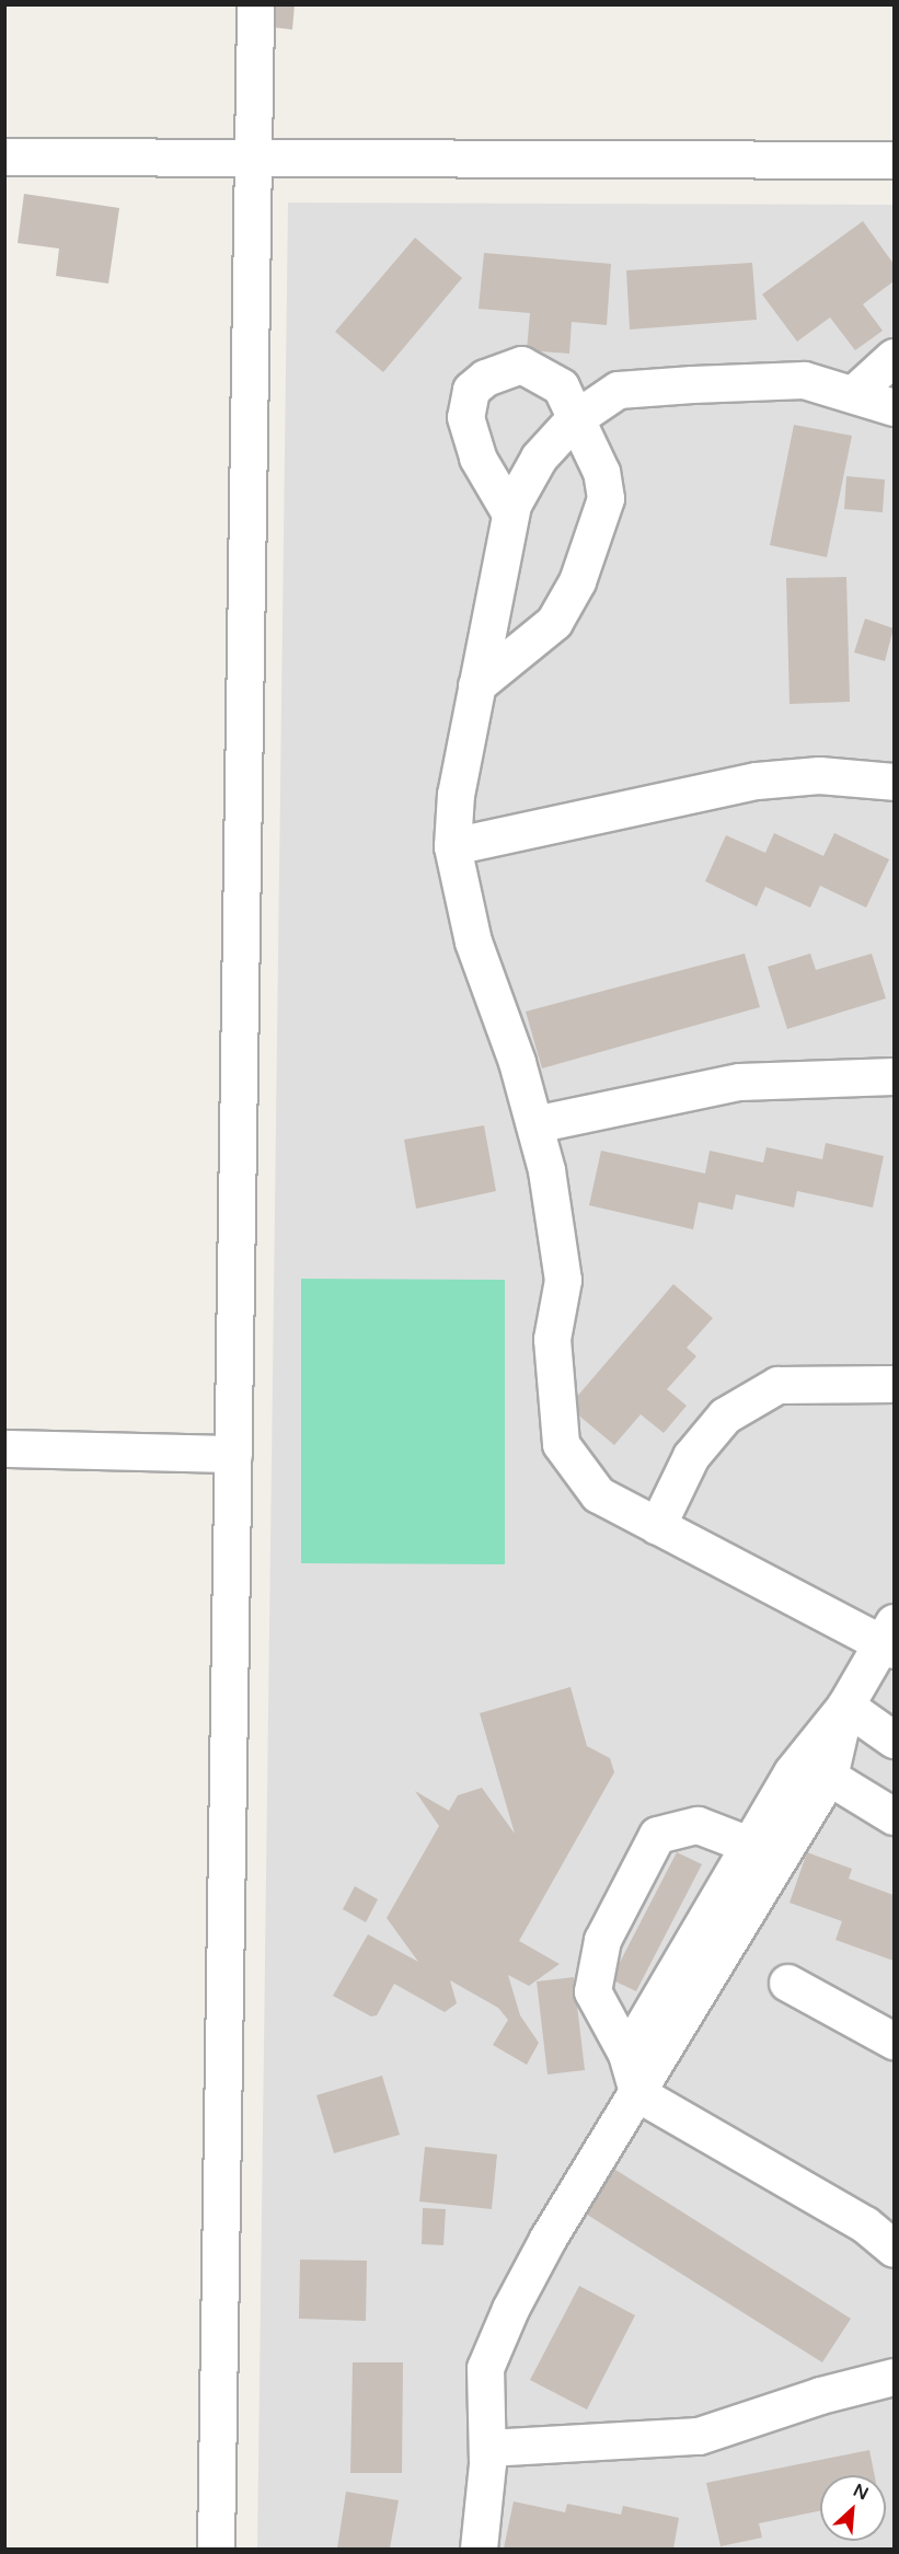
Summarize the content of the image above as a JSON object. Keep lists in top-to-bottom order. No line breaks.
{"north":"top right"}
